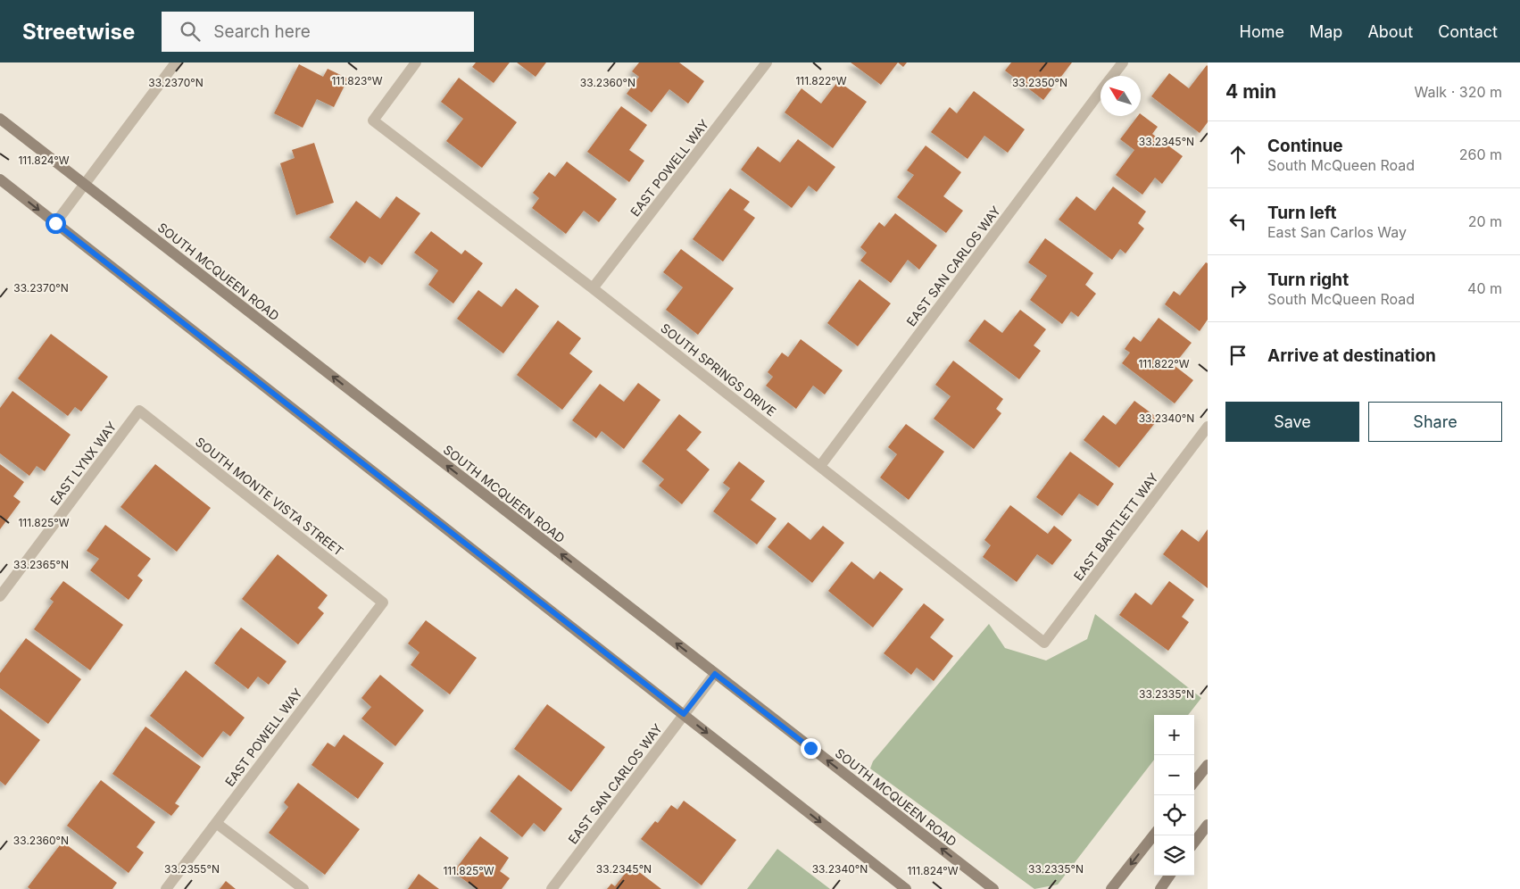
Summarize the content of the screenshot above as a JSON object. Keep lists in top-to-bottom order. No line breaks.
{"streets":{"main road":["SOUTH MCQUEEN ROAD"],"street":["EAST POWELL WAY","EAST SAN CARLOS WAY","SOUTH SPRINGS DRIVE","EAST LYNX WAY","SOUTH MONTE VISTA STREET","EAST BARTLETT WAY"]},"crossings":[["EAST POWELL WAY","SOUTH SPRINGS DRIVE"],["EAST POWELL WAY","SOUTH MONTE VISTA STREET"],["EAST SAN CARLOS WAY","SOUTH MCQUEEN ROAD"],["EAST SAN CARLOS WAY","SOUTH SPRINGS DRIVE"],["SOUTH SPRINGS DRIVE","EAST BARTLETT WAY"],["EAST LYNX WAY","SOUTH MONTE VISTA STREET"]],"north":"top left","page":{"header":"Streetwise","search":"Search here","nav":["Home","Map","About","Contact"],"heading":["4 min","Walk · 320 m"],"list":[["Continue","South McQueen Road","260 m"],["Turn left","East San Carlos Way","20 m"],["Turn right","South McQueen Road","40 m"],"Arrive at destination"],"buttons":["Save","Share"],"map_buttons":["+","−"]},"coordinates":["111.823°W","111.822°W","33.2370°N","33.2360°N","33.2350°N","33.2345°N","111.824°W","33.2340°N","111.825°W","33.2365°N","33.2335°N","33.2355°N"]}
